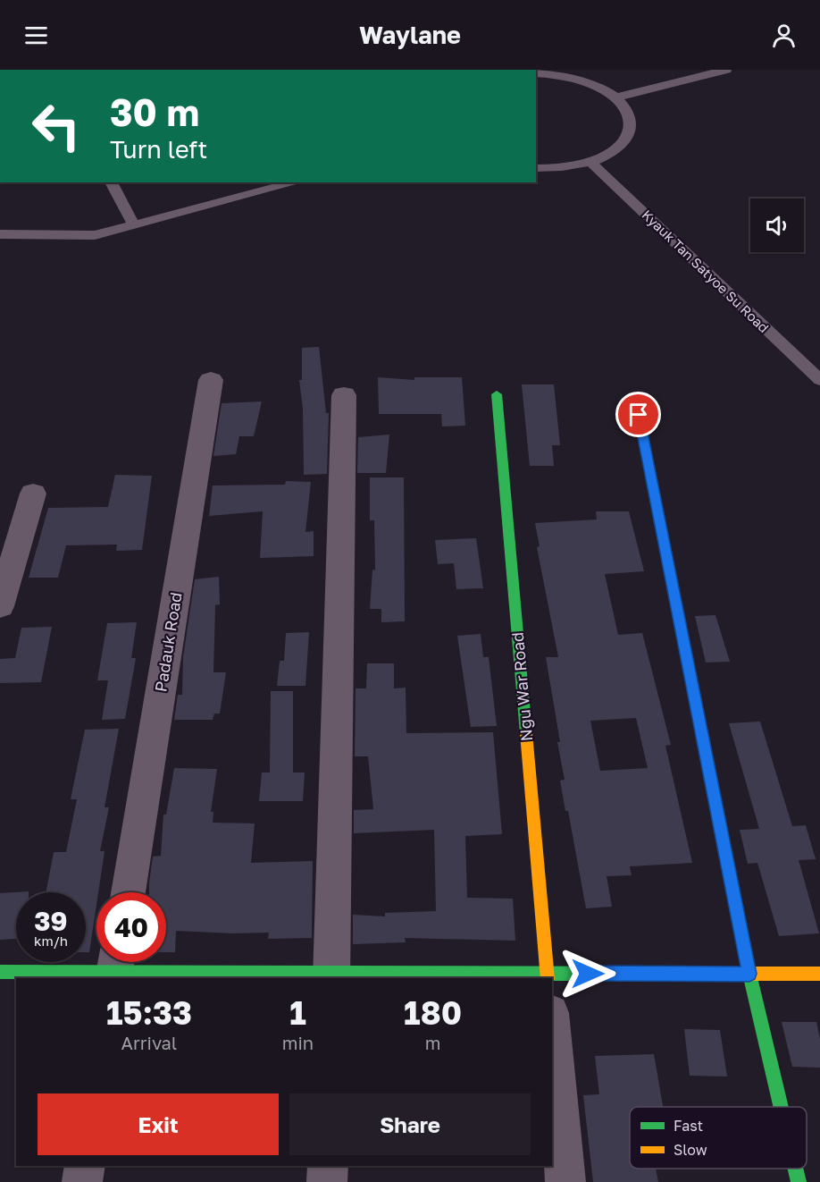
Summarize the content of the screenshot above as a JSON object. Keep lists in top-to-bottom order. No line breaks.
{"streets":{"street":["Padauk Road","Ngu War Road"],"lane":["Kyauk Tan Satyoe Su Road"]},"legend":["Fast","Slow"],"page":{"header":"Waylane","turn":["30 m","Turn left"],"speed":"39 km/h","limit":"40","eta":["15:33","Arrival","1","min","180","m"],"buttons":["Exit","Share"]}}
